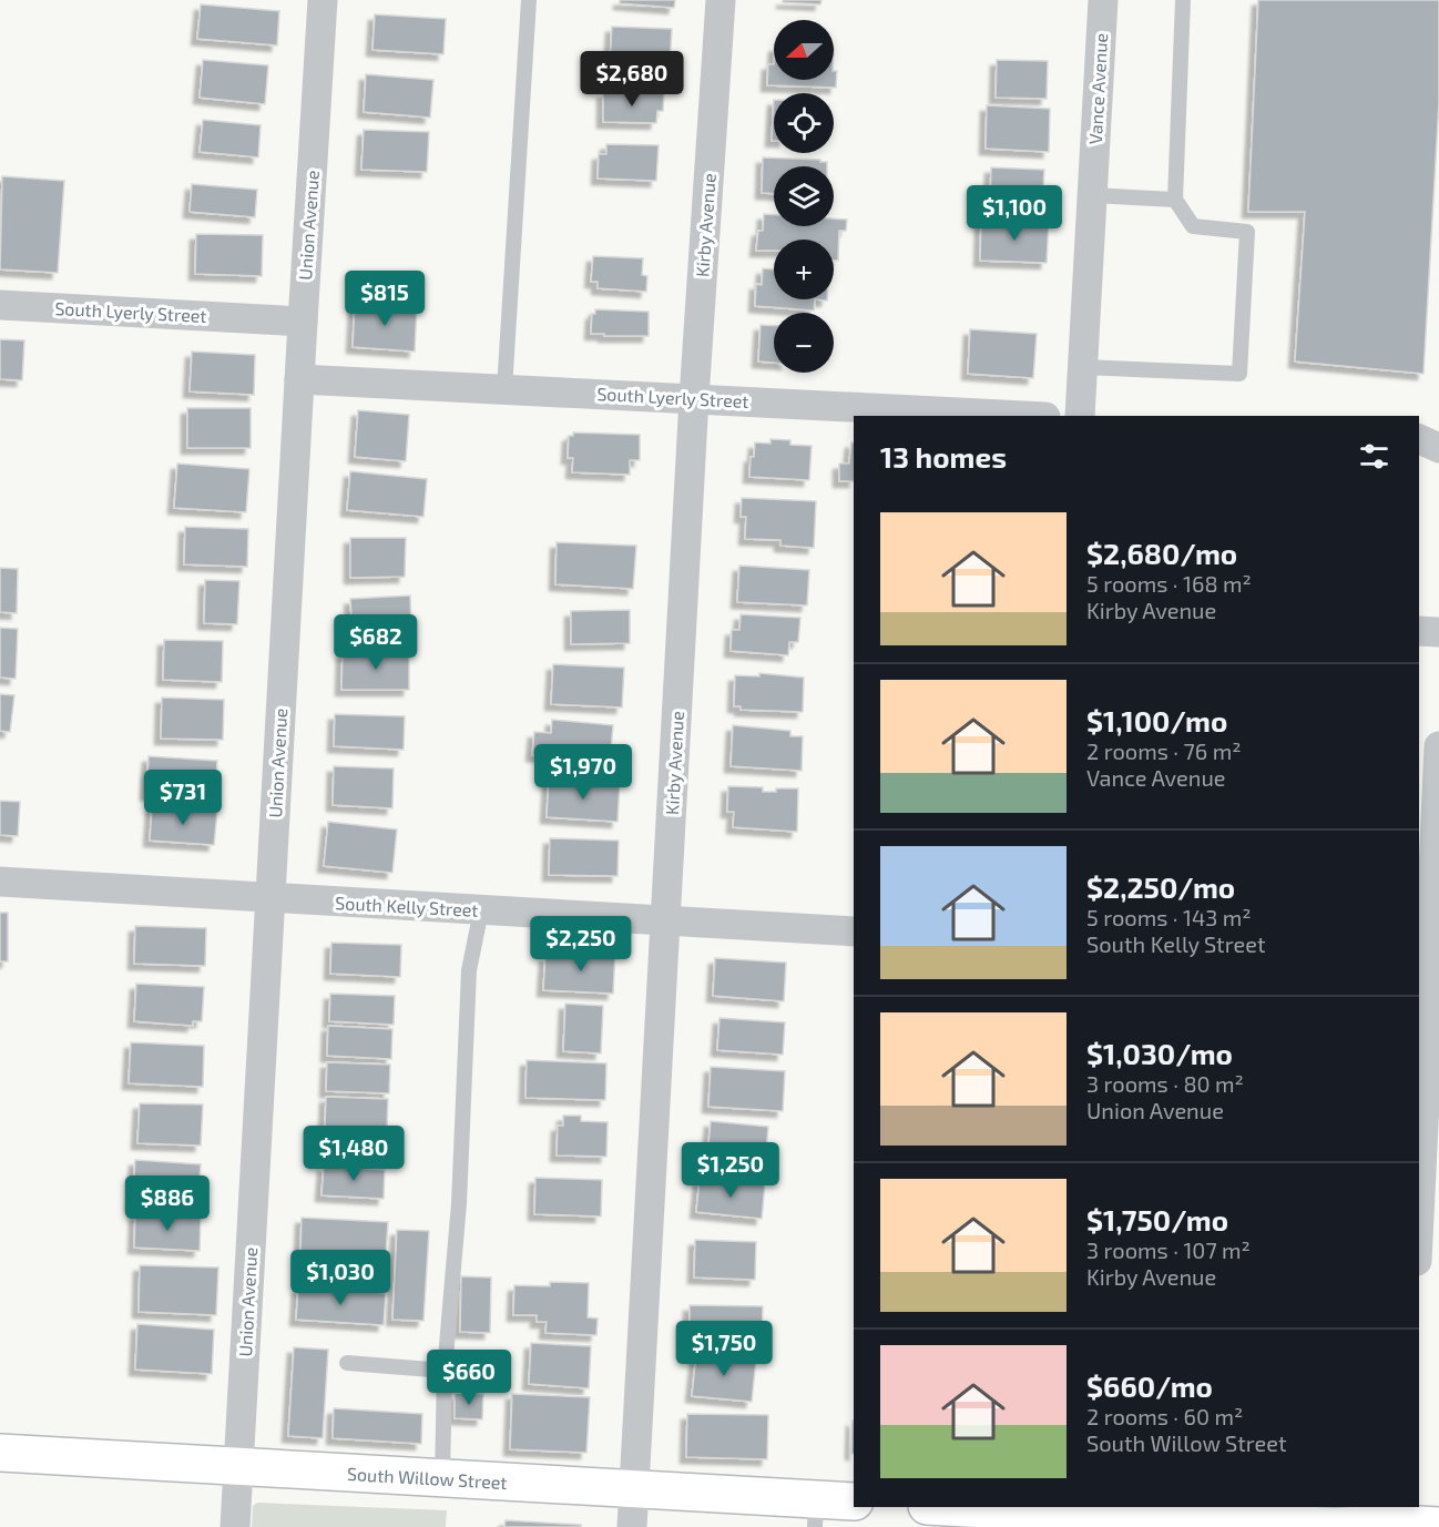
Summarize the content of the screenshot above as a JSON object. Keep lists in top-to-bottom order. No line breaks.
{"streets":{"main road":["South Willow Street"],"street":["Vance Avenue","Union Avenue","Kirby Avenue","South Lyerly Street","South Kelly Street"]},"crossings":[["Union Avenue","South Lyerly Street"],["Union Avenue","South Kelly Street"],["Union Avenue","South Willow Street"],["Kirby Avenue","South Lyerly Street"],["Kirby Avenue","South Kelly Street"],["Kirby Avenue","South Willow Street"]],"north":"left","page":{"map_buttons":["+","−"],"price":["$2,680","$1,100","$815","$682","$1,970","$731","$2,250","$1,480","$1,250","$886","$1,030","$1,750","$660"],"heading":"13 homes","list":[{"name":"$2,680/mo","note":"5 rooms · 168 m² · Kirby Avenue"},{"name":"$1,100/mo","note":"2 rooms · 76 m² · Vance Avenue"},{"name":"$2,250/mo","note":"5 rooms · 143 m² · South Kelly Street"},{"name":"$1,030/mo","note":"3 rooms · 80 m² · Union Avenue"},{"name":"$1,750/mo","note":"3 rooms · 107 m² · Kirby Avenue"},{"name":"$660/mo","note":"2 rooms · 60 m² · South Willow Street"}]}}
